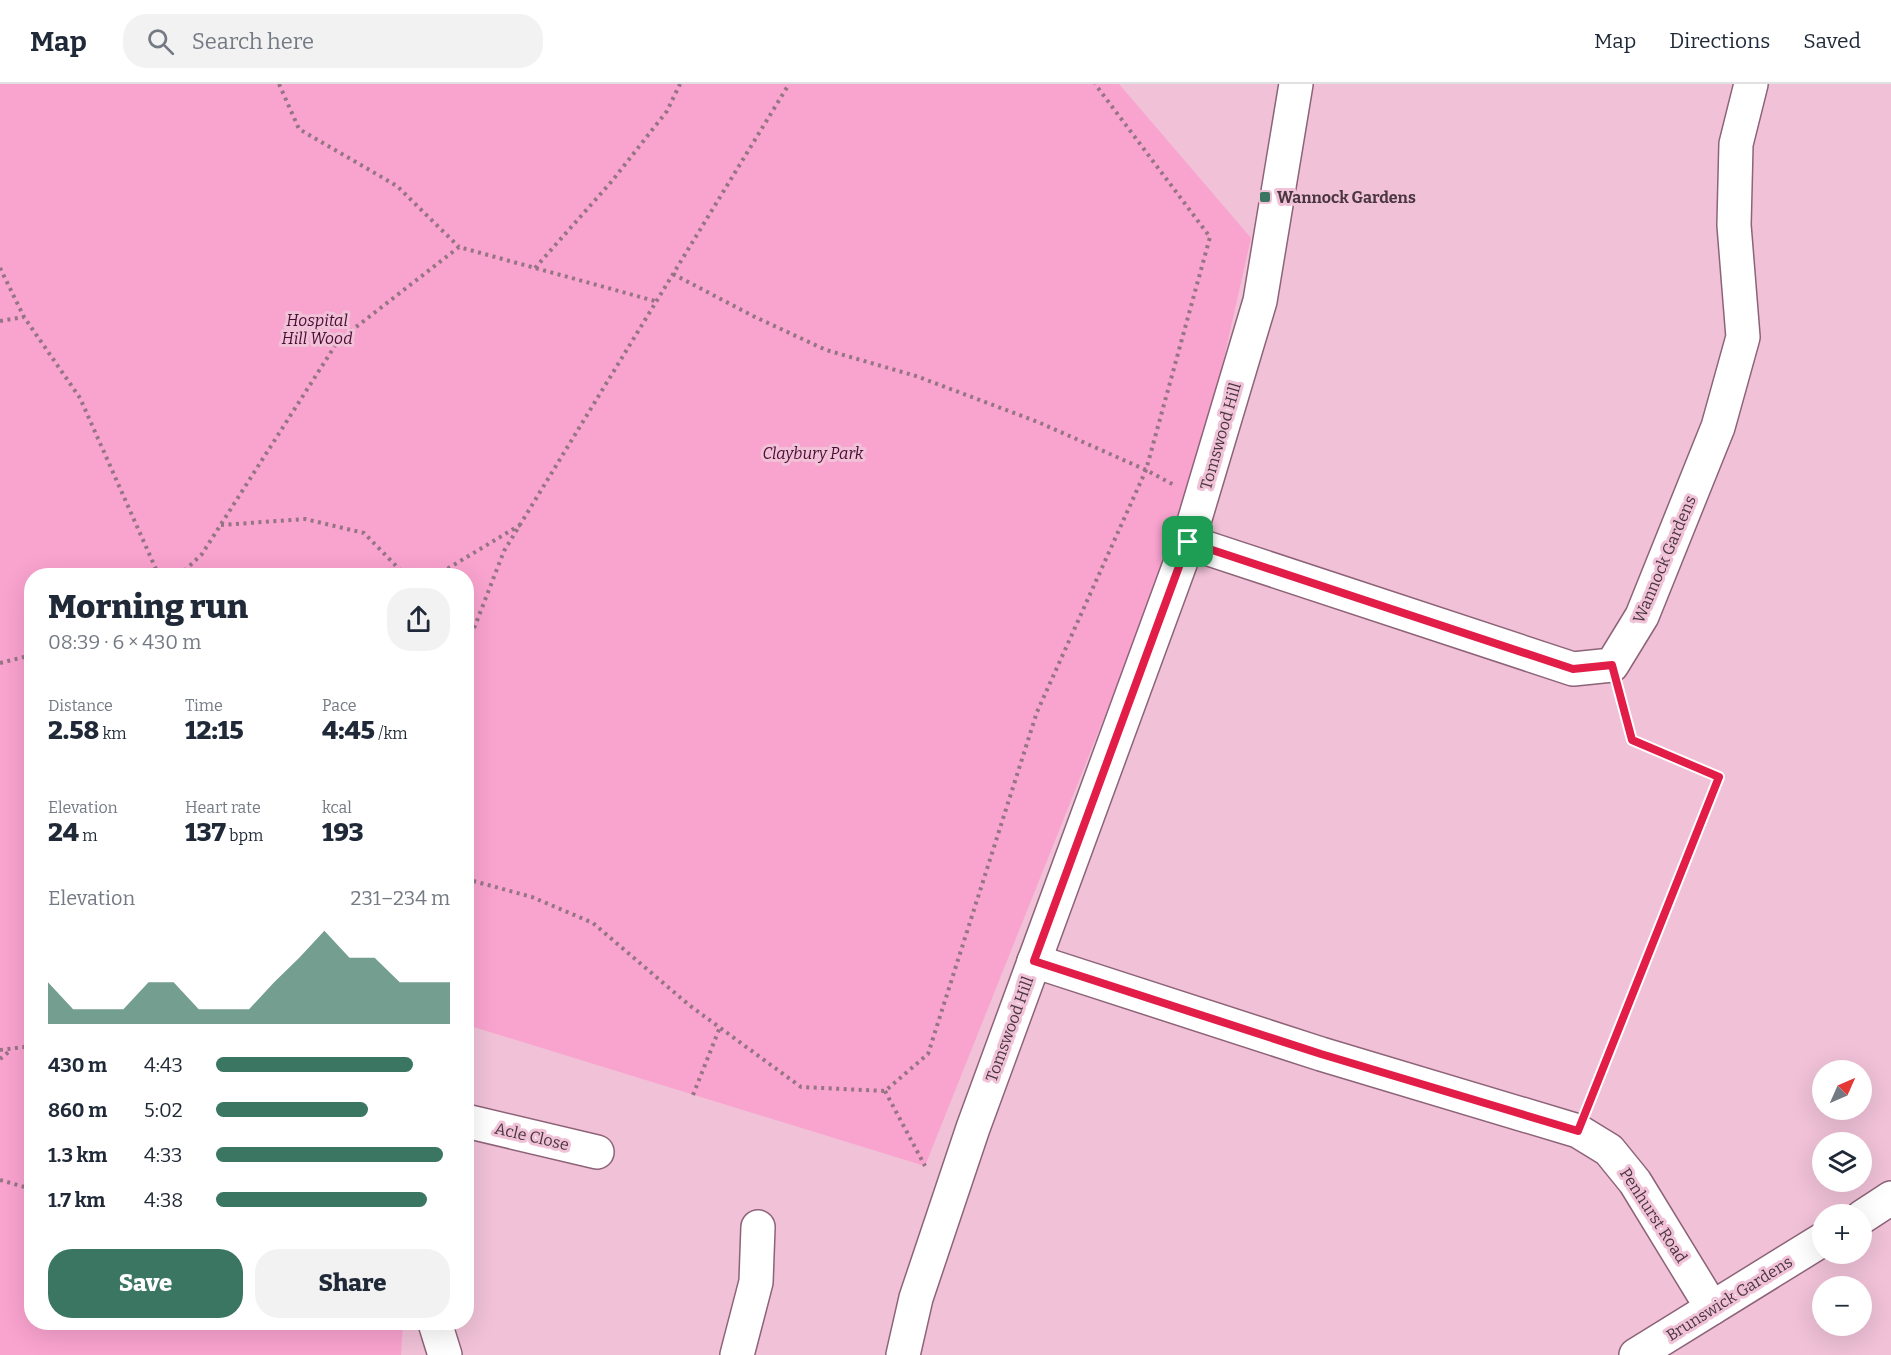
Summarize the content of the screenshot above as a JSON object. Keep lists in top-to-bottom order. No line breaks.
{"streets":{"street":["Tomswood Hill","Wannock Gardens","Acle Close","Penhurst Road","Brunswick Gardens"]},"crossings":[["Tomswood Hill","Penhurst Road"],["Penhurst Road","Brunswick Gardens"]],"parks":["Hospital Hill Wood","Claybury Park"],"places":{"transit":["Wannock Gardens"]},"north":"top right","page":{"header":"Map","search":"Search here","nav":["Map","Directions","Saved"],"heading":["Morning run","08:39 · 6 × 430 m"],"stats":[["Distance","2.58 km"],["Time","12:15"],["Pace","4:45 /km"],["Elevation","24 m"],["Heart rate","137 bpm"],["kcal","193"]],"chart":["Elevation","231–234 m"],"list":[{"name":"430 m","note":"4:43"},{"name":"860 m","note":"5:02"},{"name":"1.3 km","note":"4:33"},{"name":"1.7 km","note":"4:38"}],"map_buttons":["+","−"],"buttons":["Save","Share"]}}
